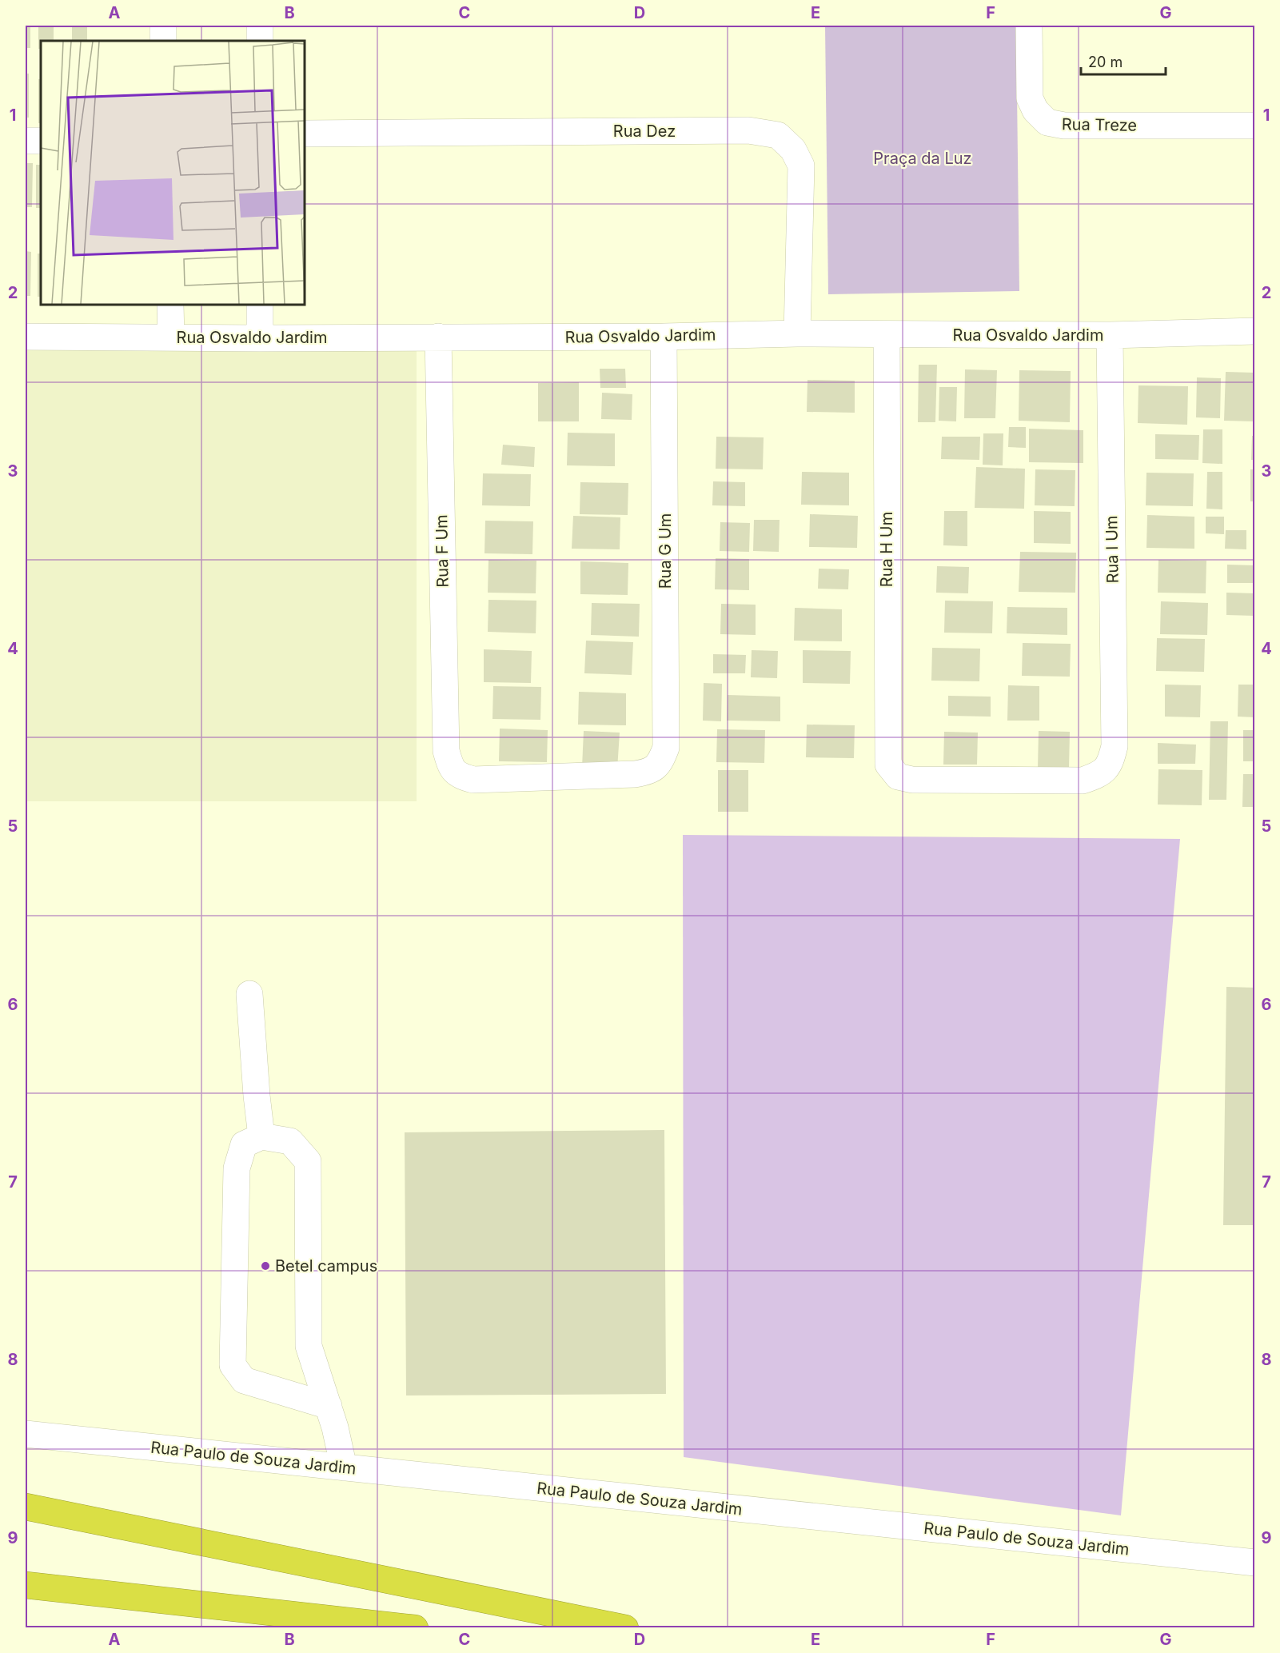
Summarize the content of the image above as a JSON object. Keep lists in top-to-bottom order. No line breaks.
{"streets":{"street":["Rua Treze","Rua Dez","Rua Osvaldo Jardim","Rua H Um","Rua I Um","Rua F Um","Rua G Um","Rua Paulo de Souza Jardim"]},"crossings":[["Rua Dez","Rua Osvaldo Jardim"],["Rua Osvaldo Jardim","Rua H Um"],["Rua Osvaldo Jardim","Rua I Um"],["Rua Osvaldo Jardim","Rua F Um"],["Rua Osvaldo Jardim","Rua G Um"],["Rua H Um","Rua I Um"],["Rua F Um","Rua G Um"]],"parks":["Praça da Luz"],"places":["Betel campus"],"scale_bar":"20 m","grid":{"columns":["A","B","C","D","E","F","G"],"rows":["1","2","3","4","5","6","7","8","9"]}}
